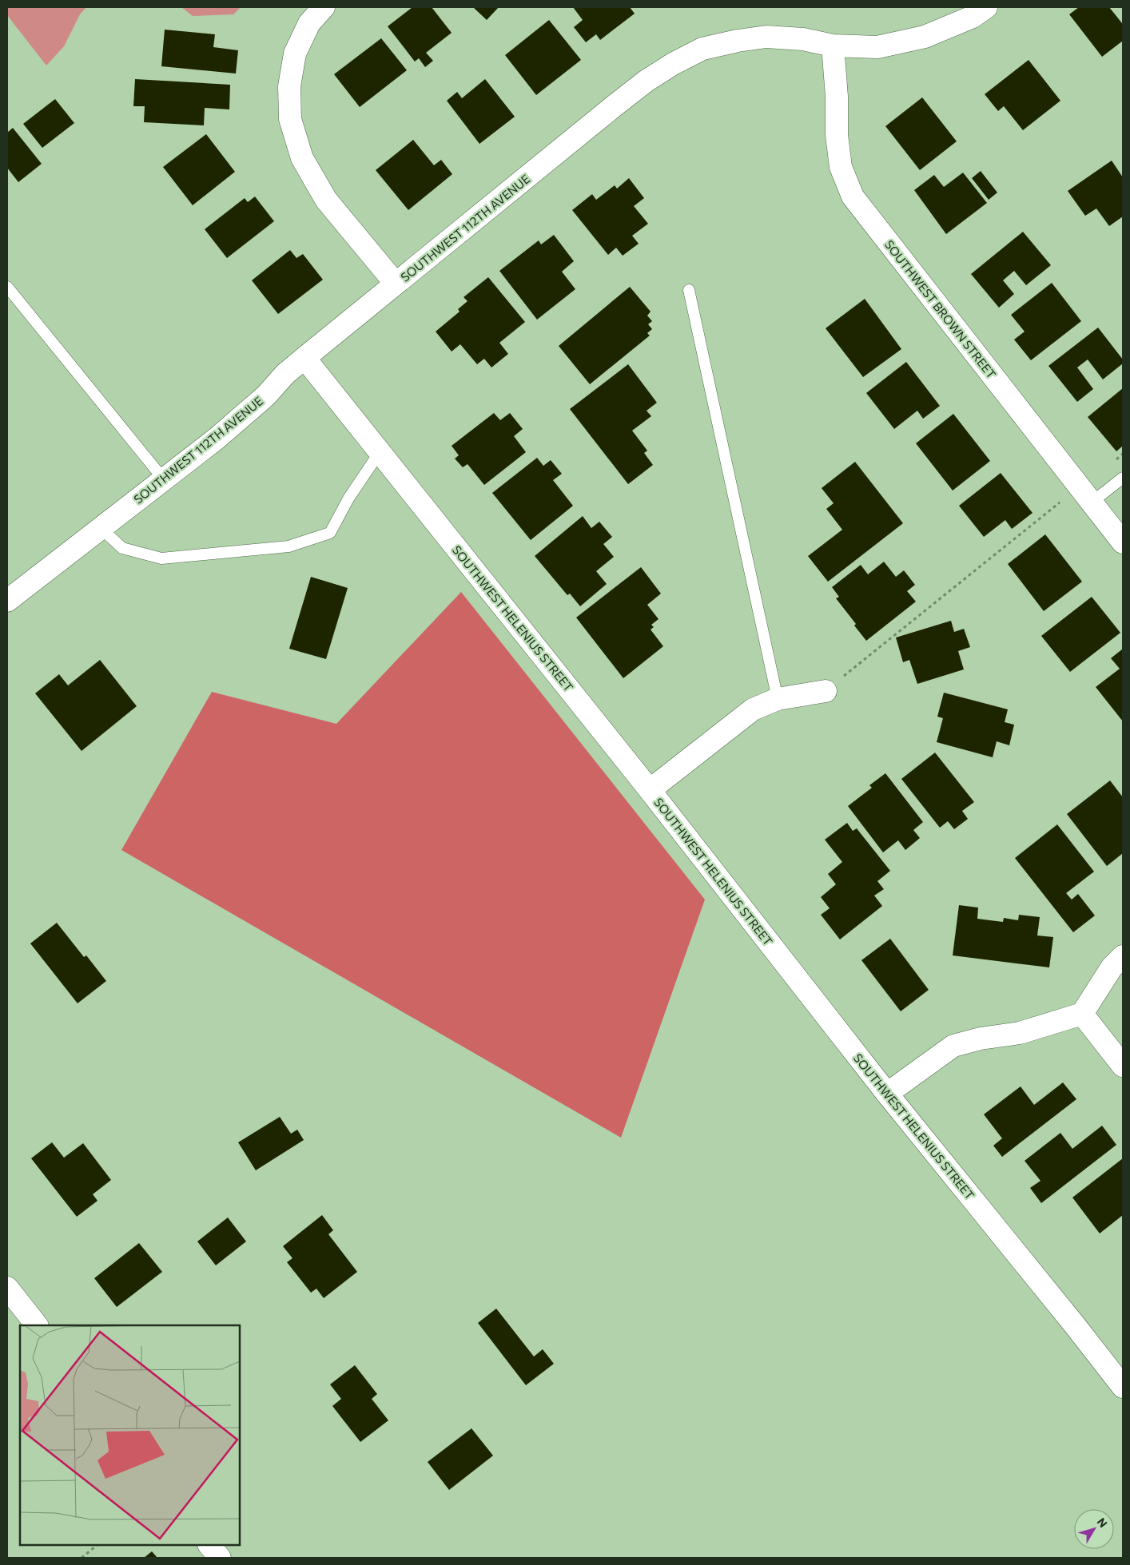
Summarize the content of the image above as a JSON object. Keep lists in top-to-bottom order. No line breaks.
{"streets":{"street":["SOUTHWEST 112TH AVENUE","SOUTHWEST BROWN STREET","SOUTHWEST HELENIUS STREET"]},"crossings":[["SOUTHWEST 112TH AVENUE","SOUTHWEST BROWN STREET"],["SOUTHWEST 112TH AVENUE","SOUTHWEST HELENIUS STREET"]],"north":"top right"}
